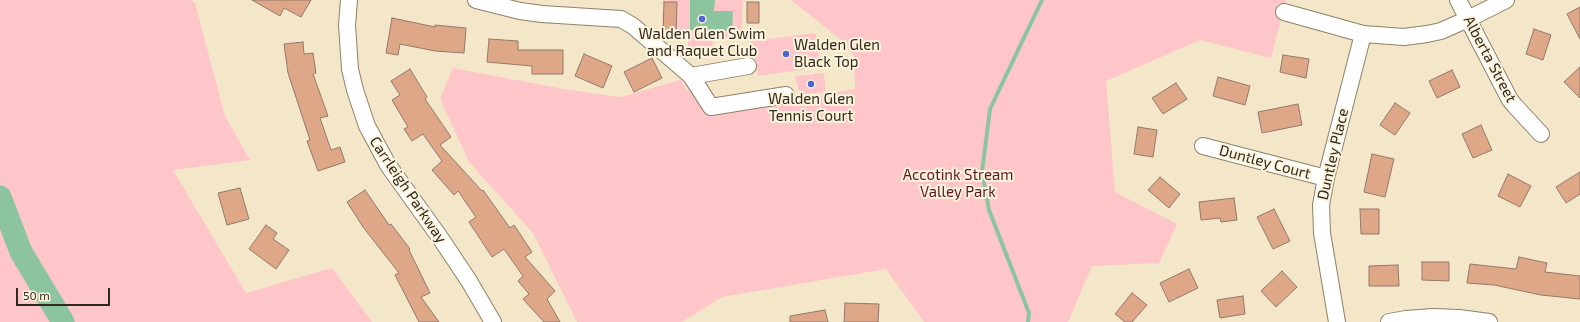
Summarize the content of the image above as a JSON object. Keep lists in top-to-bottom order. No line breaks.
{"streets":{"street":["Alberta Street","Duntley Place","Duntley Court","Carrleigh Parkway"]},"crossings":[["Duntley Place","Duntley Court"]],"parks":["Accotink Stream Valley Park"],"places":["Walden Glen Swim and Raquet Club","Walden Glen Black Top","Walden Glen Tennis Court"],"scale_bar":"50 m"}
